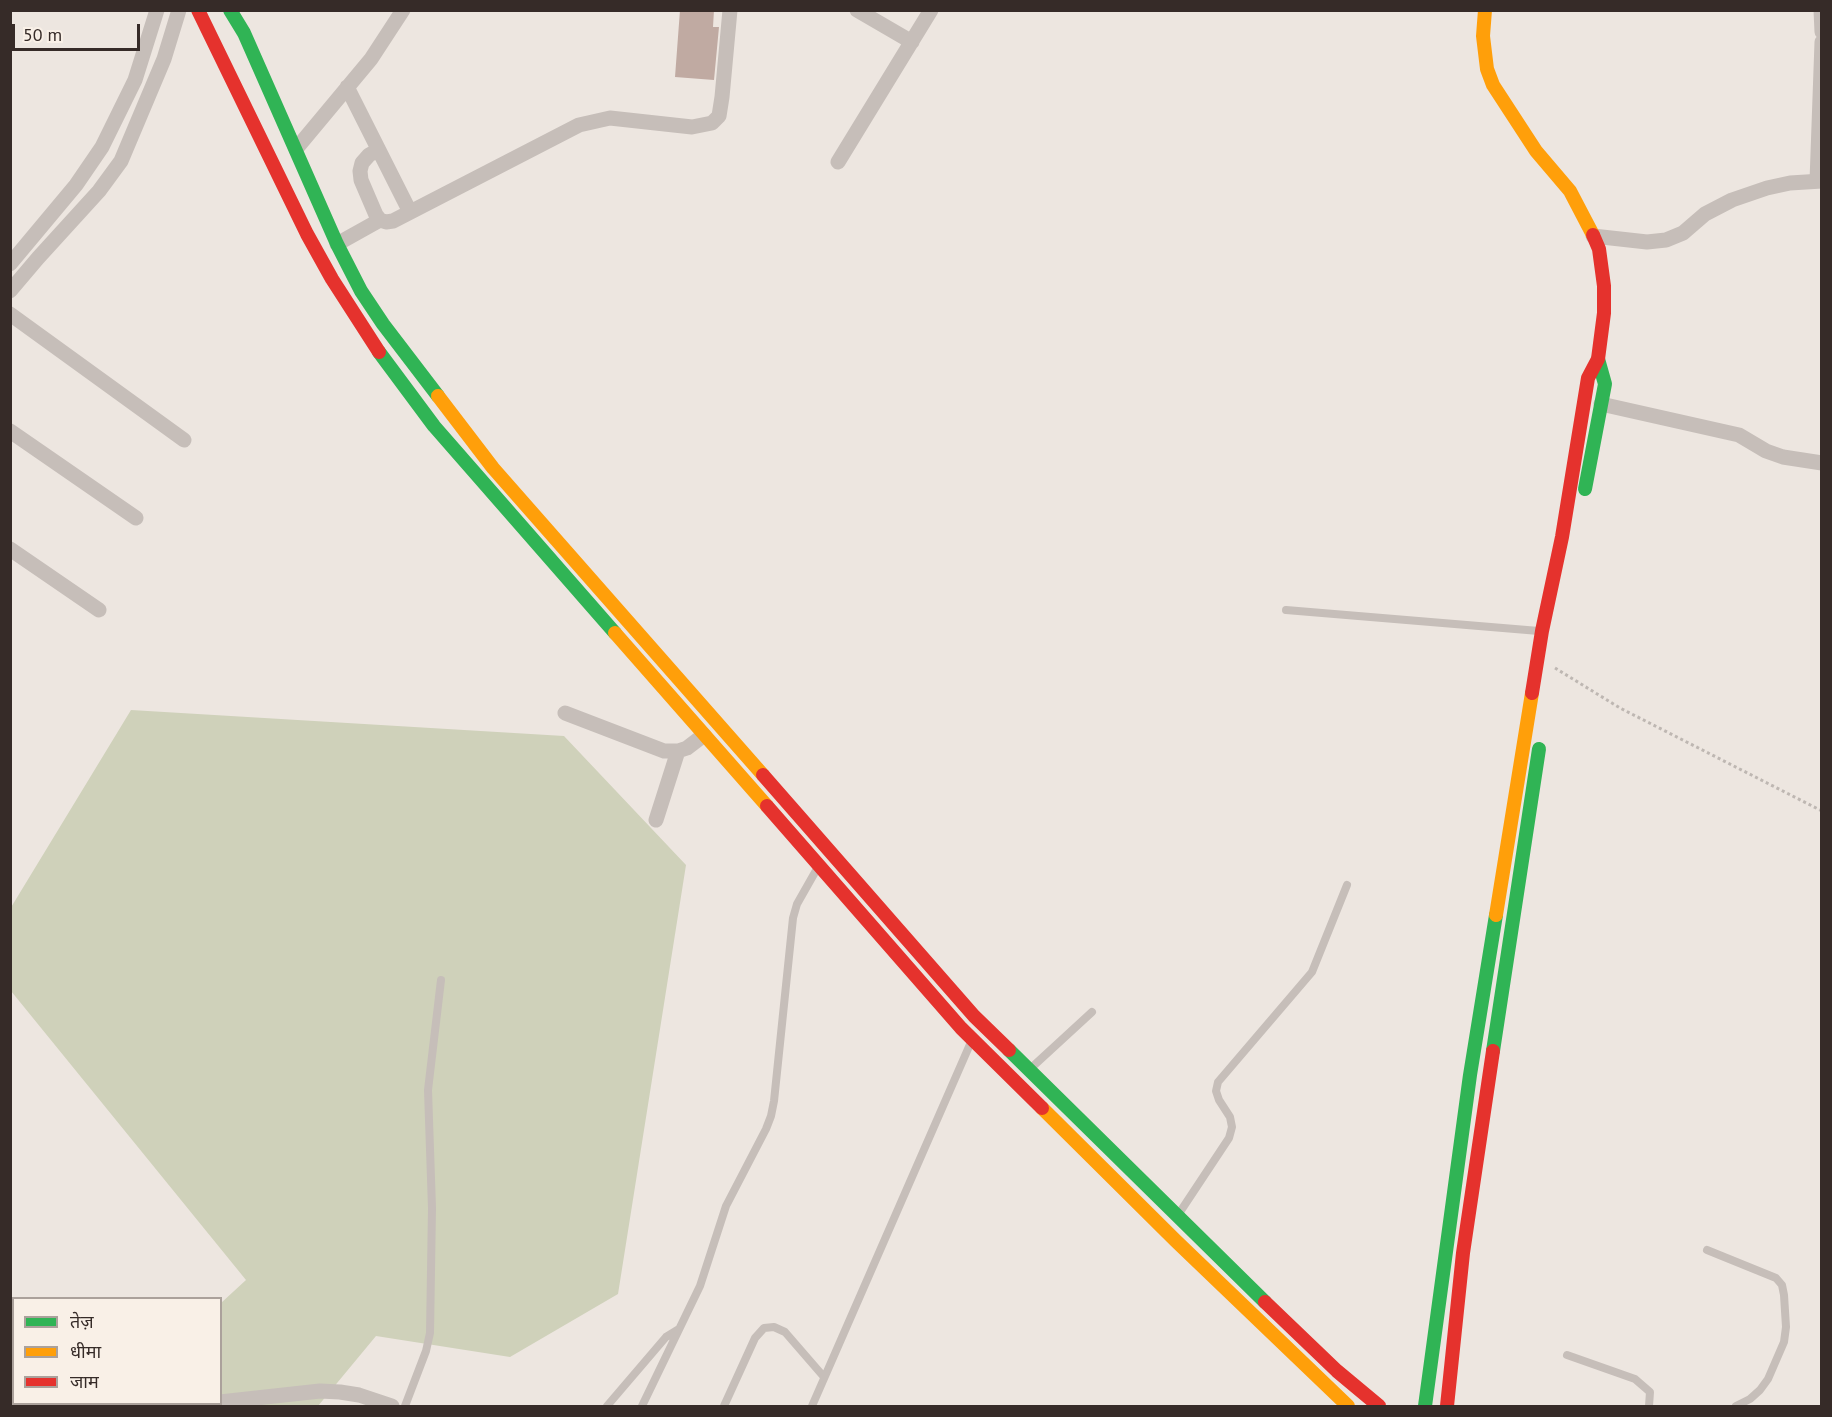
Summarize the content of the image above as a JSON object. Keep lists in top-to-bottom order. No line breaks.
{"legend":["तेज़","धीमा","जाम"],"scale_bar":"50 m"}
